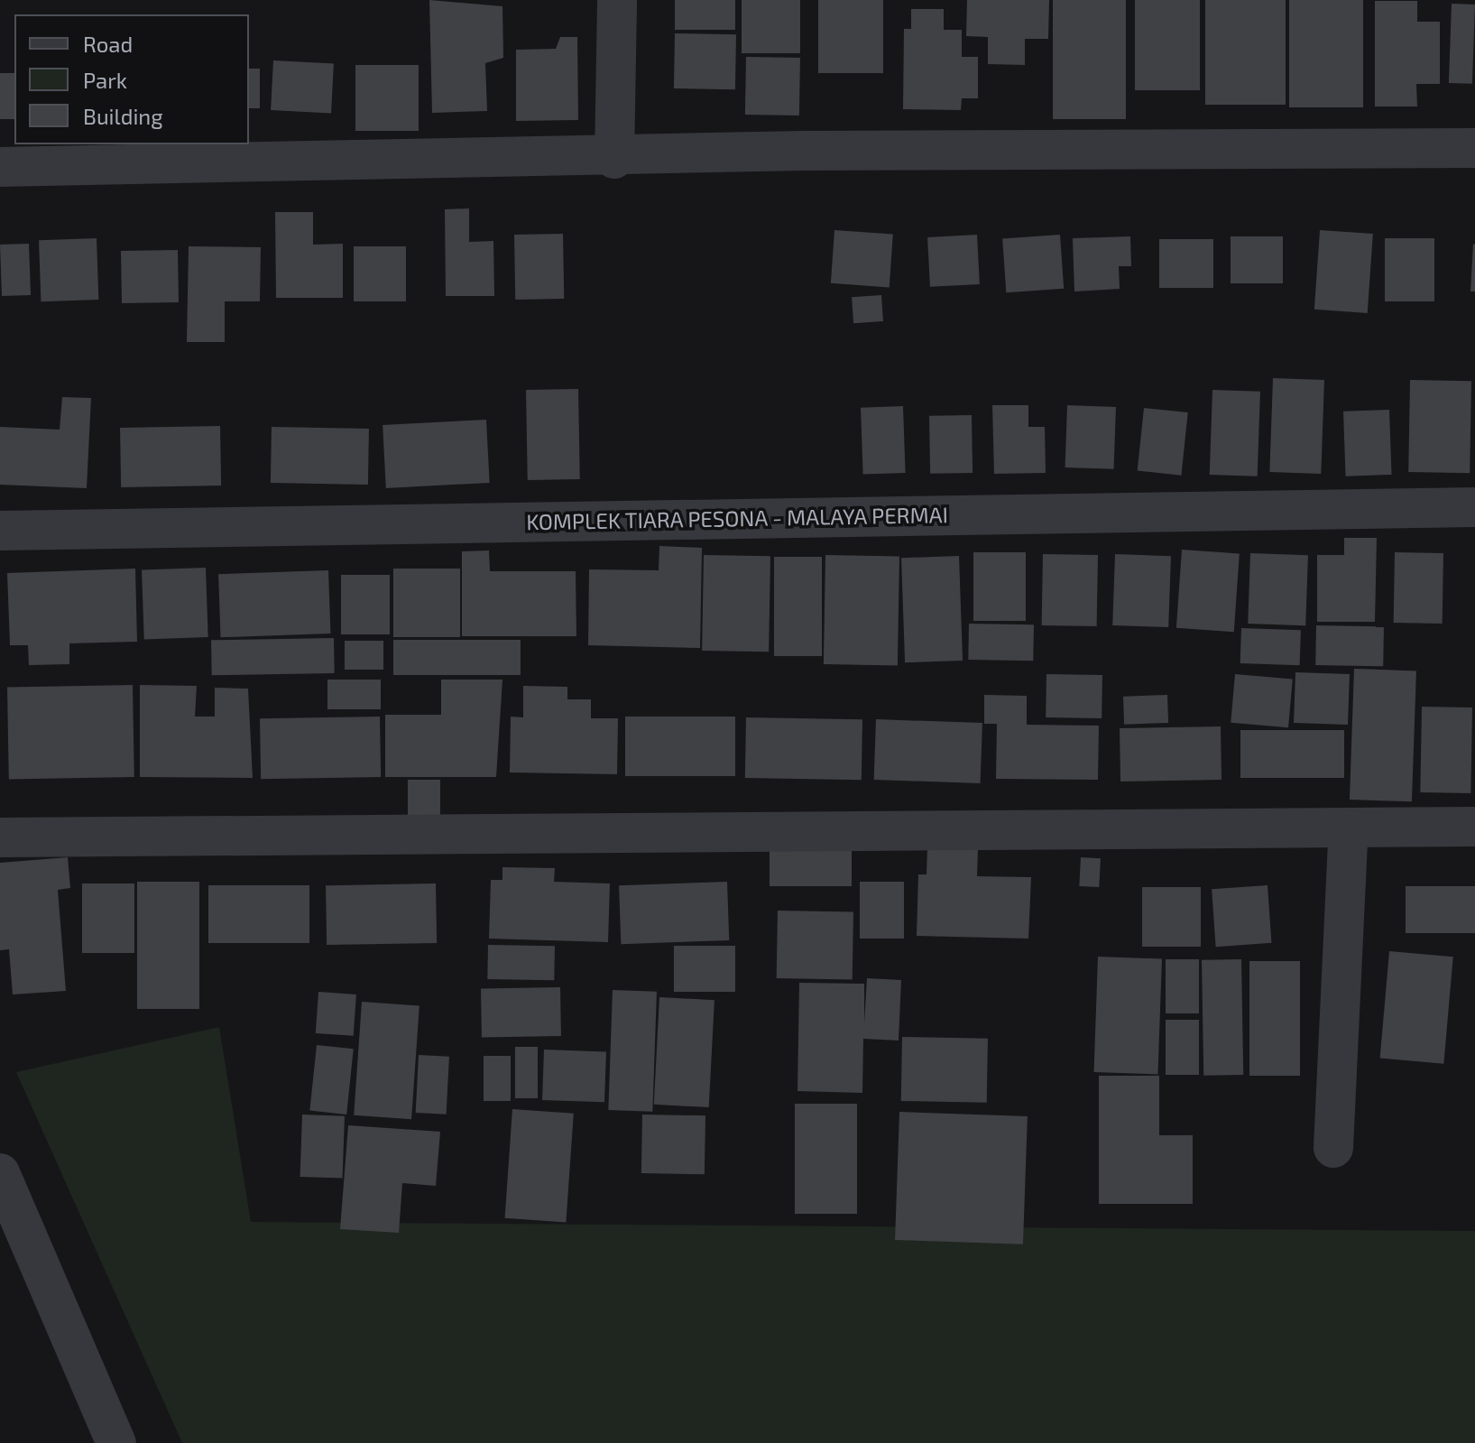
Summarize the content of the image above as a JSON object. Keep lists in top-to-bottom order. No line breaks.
{"streets":{"street":["KOMPLEK TIARA PESONA - MALAYA PERMAI"]},"legend":["Road","Park","Building"]}
